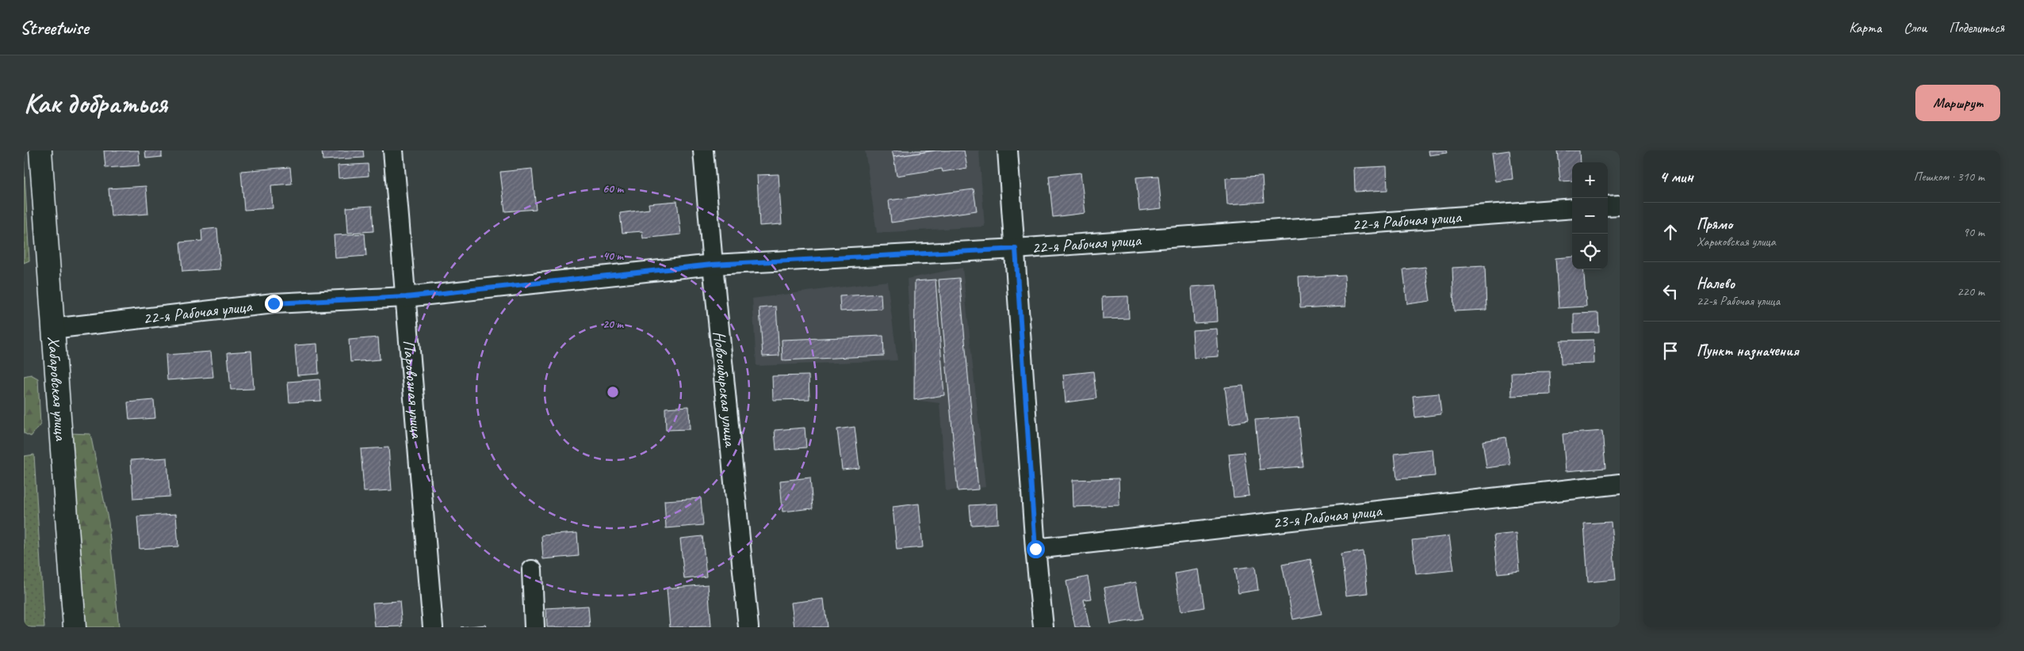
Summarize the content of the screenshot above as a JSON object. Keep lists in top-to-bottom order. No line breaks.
{"streets":{"main road":["Хабаровская улица"],"street":["22-я Рабочая улица","Паровозная улица","Новосибирская улица","23-я Рабочая улица"]},"crossings":[["22-я Рабочая улица","Хабаровская улица"],["22-я Рабочая улица","Паровозная улица"],["22-я Рабочая улица","Новосибирская улица"]],"page":{"header":"Streetwise","nav":["Карта","Слои","Поделиться"],"buttons":"Маршрут","title":"Как добраться","heading":["4 мин","Пешком · 310 m"],"map_buttons":["+","−"],"list":[["Прямо","Харьковская улица","90 m"],["Налево","22-я Рабочая улица","220 m"],"Пункт назначения"]},"rings":["60 m","40 m","20 m"]}
